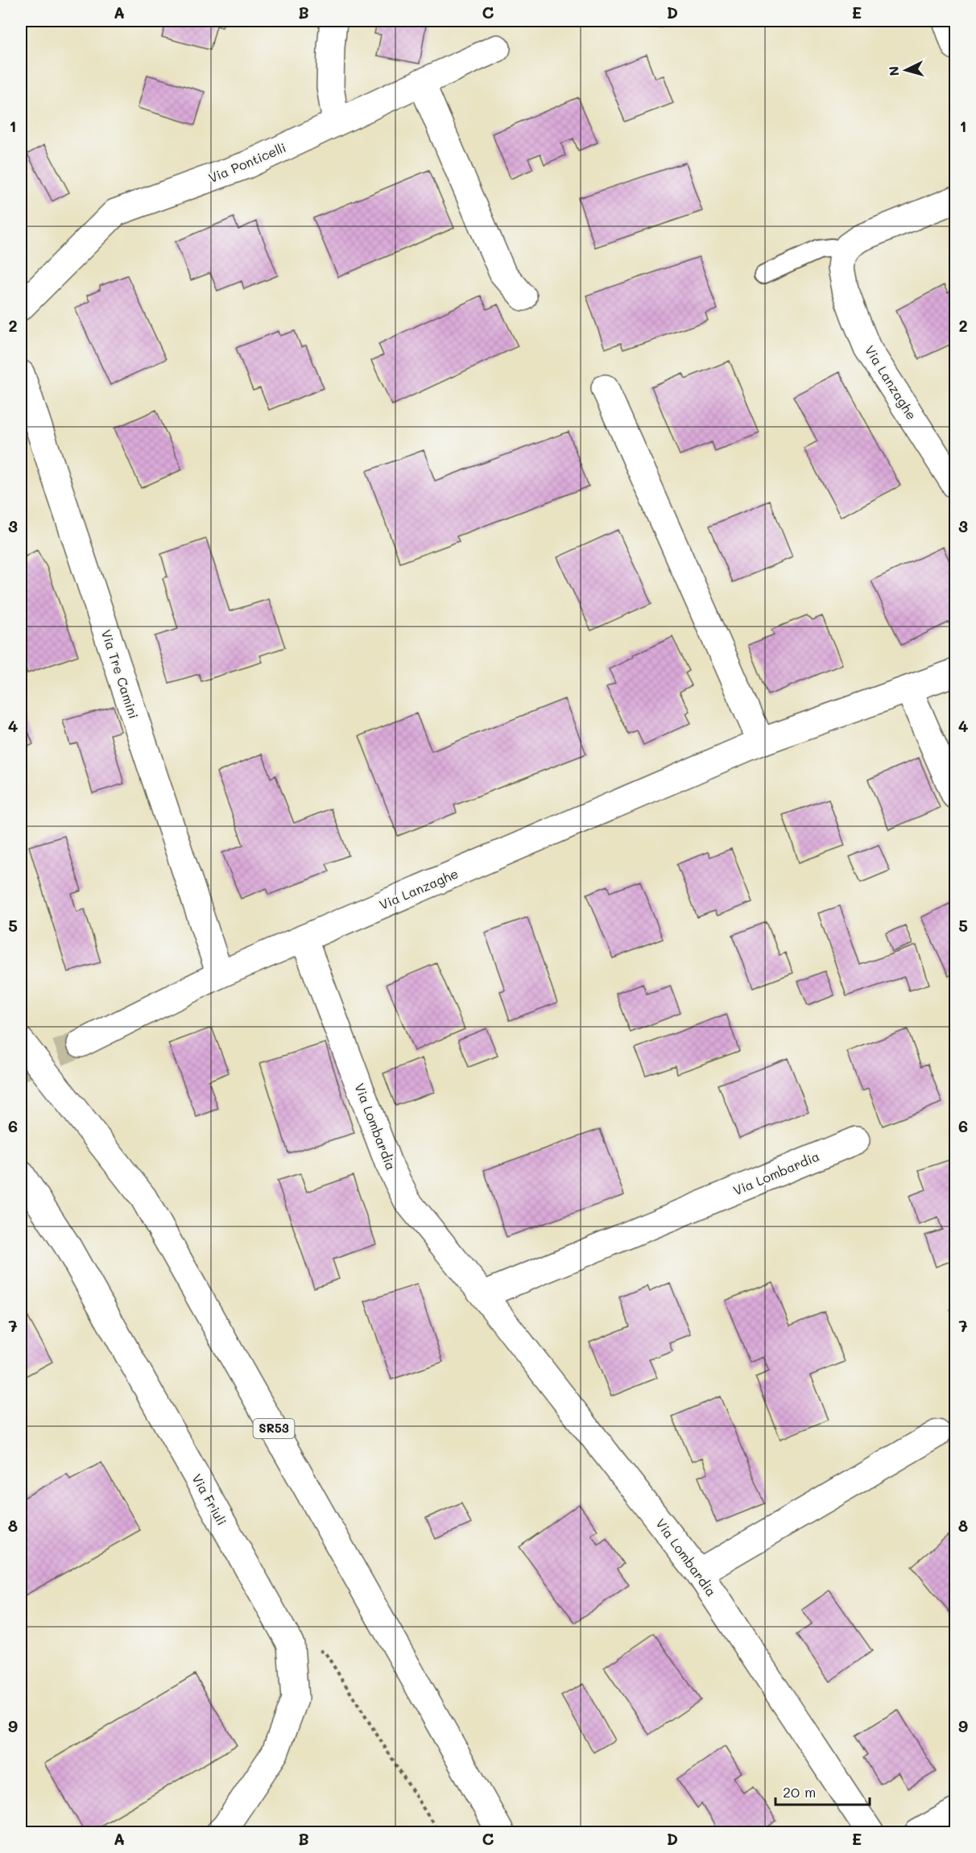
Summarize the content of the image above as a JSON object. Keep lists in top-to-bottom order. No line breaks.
{"streets":{"main road":["Via Ponticelli","Via Lanzaghe","Via Tre Camini","Via Lombardia","SR53","Via Friuli"]},"crossings":[["Via Lanzaghe","Via Tre Camini"],["Via Lanzaghe","Via Lombardia"]],"scale_bar":"20 m","north":"left","grid":{"columns":["A","B","C","D","E"],"rows":["1","2","3","4","5","6","7","8","9"]}}
